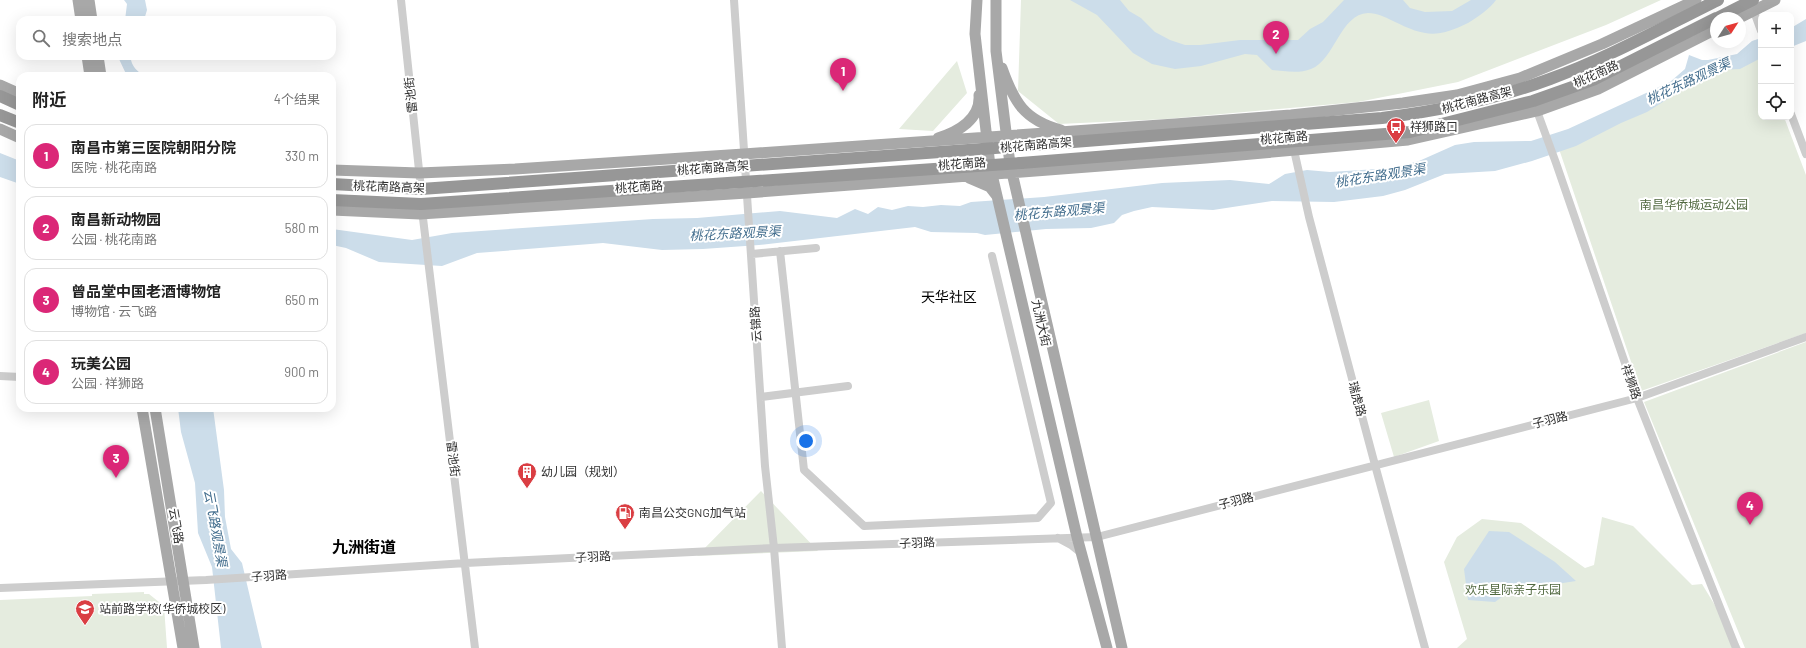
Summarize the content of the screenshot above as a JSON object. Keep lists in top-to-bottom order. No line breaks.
{"streets":{"highway":["桃花南路高架"],"main road":["桃花南路","九洲大街","云飞路"],"street":["雷池街","云锦路","祥狮路","瑞虎路","子羽路"]},"crossings":[["桃花南路","雷池街"],["桃花南路","桃花南路高架"],["桃花南路","九洲大街"],["桃花南路","云锦路"],["桃花南路","祥狮路"],["桃花南路","瑞虎路"],["雷池街","桃花南路高架"],["雷池街","子羽路"],["九洲大街","子羽路"],["云锦路","子羽路"],["祥狮路","子羽路"],["瑞虎路","子羽路"],["子羽路","云飞路"]],"districts":["天华社区","九洲街道"],"water":["桃花东路观景渠","云飞路观景渠"],"parks":["南昌华侨城运动公园","欢乐星际亲子乐园"],"places":{"bus stop":["祥狮路口"],"building":["幼儿园（规划）"],"fuel station":["南昌公交GNG加气站"],"school or university":["站前路学校(华侨城校区)"]},"north":"top right","page":{"map_buttons":["+","−"],"search":"搜索地点","pins":["2","1","3","4"],"heading":["附近","4个结果"],"list":[{"mark":"1","name":"南昌市第三医院朝阳分院","note":"医院 · 桃花南路","value":"330 m"},{"mark":"2","name":"南昌新动物园","note":"公园 · 桃花南路","value":"580 m"},{"mark":"3","name":"曾品堂中国老酒博物馆","note":"博物馆 · 云飞路","value":"650 m"},{"mark":"4","name":"玩美公园","note":"公园 · 祥狮路","value":"900 m"}]}}
